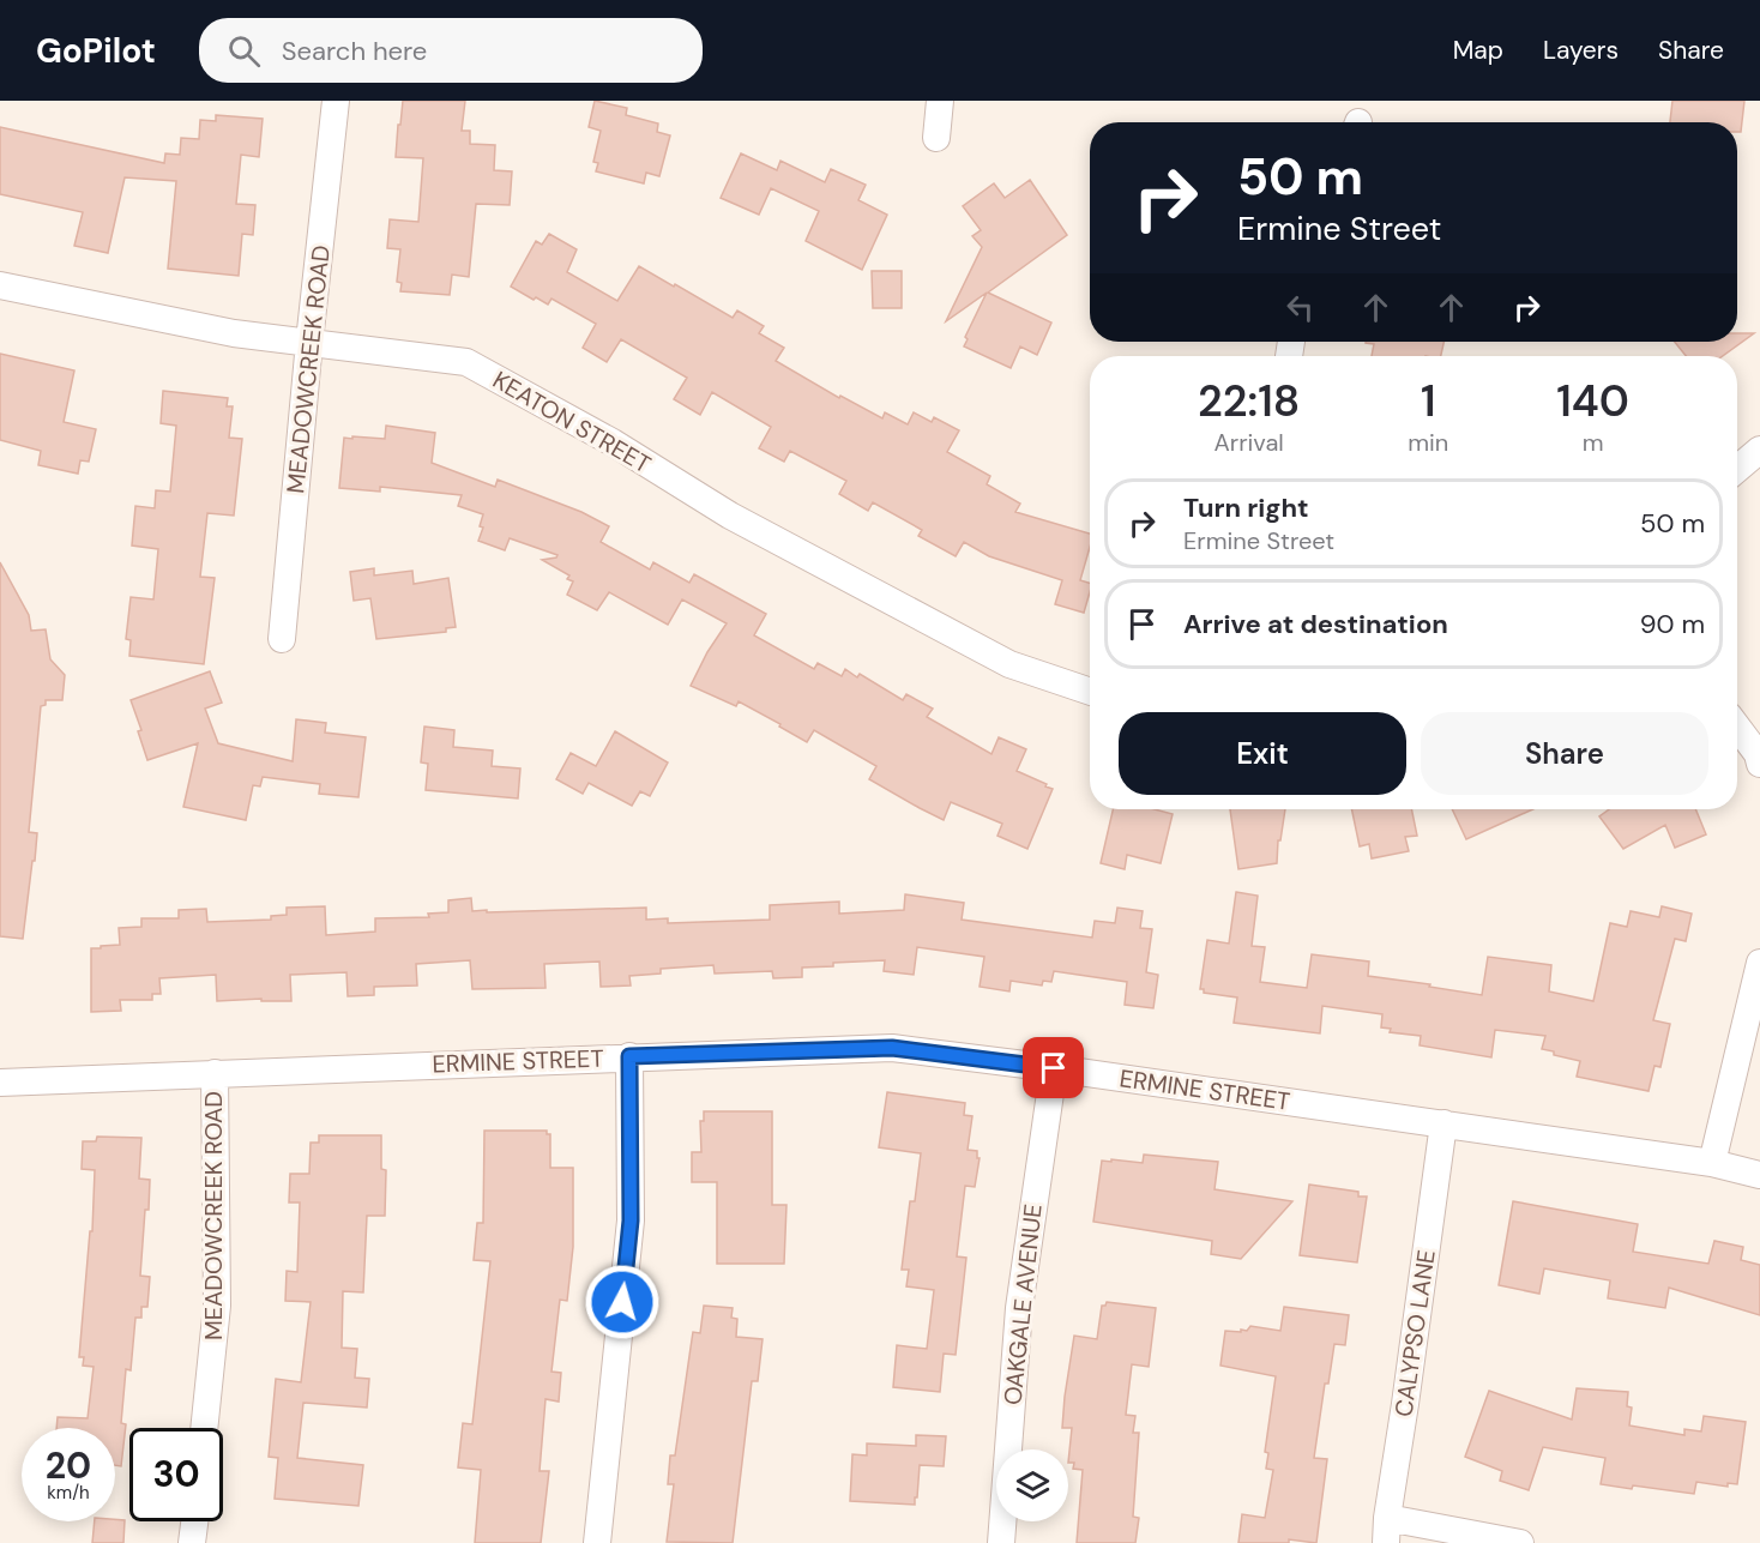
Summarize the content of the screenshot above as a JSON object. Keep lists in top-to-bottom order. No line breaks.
{"streets":{"street":["MEADOWCREEK ROAD","KEATON STREET","ERMINE STREET","OAKGALE AVENUE","CALYPSO LANE"]},"crossings":[["MEADOWCREEK ROAD","KEATON STREET"],["MEADOWCREEK ROAD","ERMINE STREET"],["ERMINE STREET","OAKGALE AVENUE"],["ERMINE STREET","CALYPSO LANE"]],"page":{"header":"GoPilot","search":"Search here","nav":["Map","Layers","Share"],"turn":["50 m","Ermine Street"],"eta":["22:18","Arrival","1","min","140","m"],"list":[{"name":"Turn right","note":"Ermine Street","value":"50 m"},{"name":"Arrive at destination","value":"90 m"}],"buttons":["Exit","Share"],"speed":"20 km/h","limit":"30"}}
